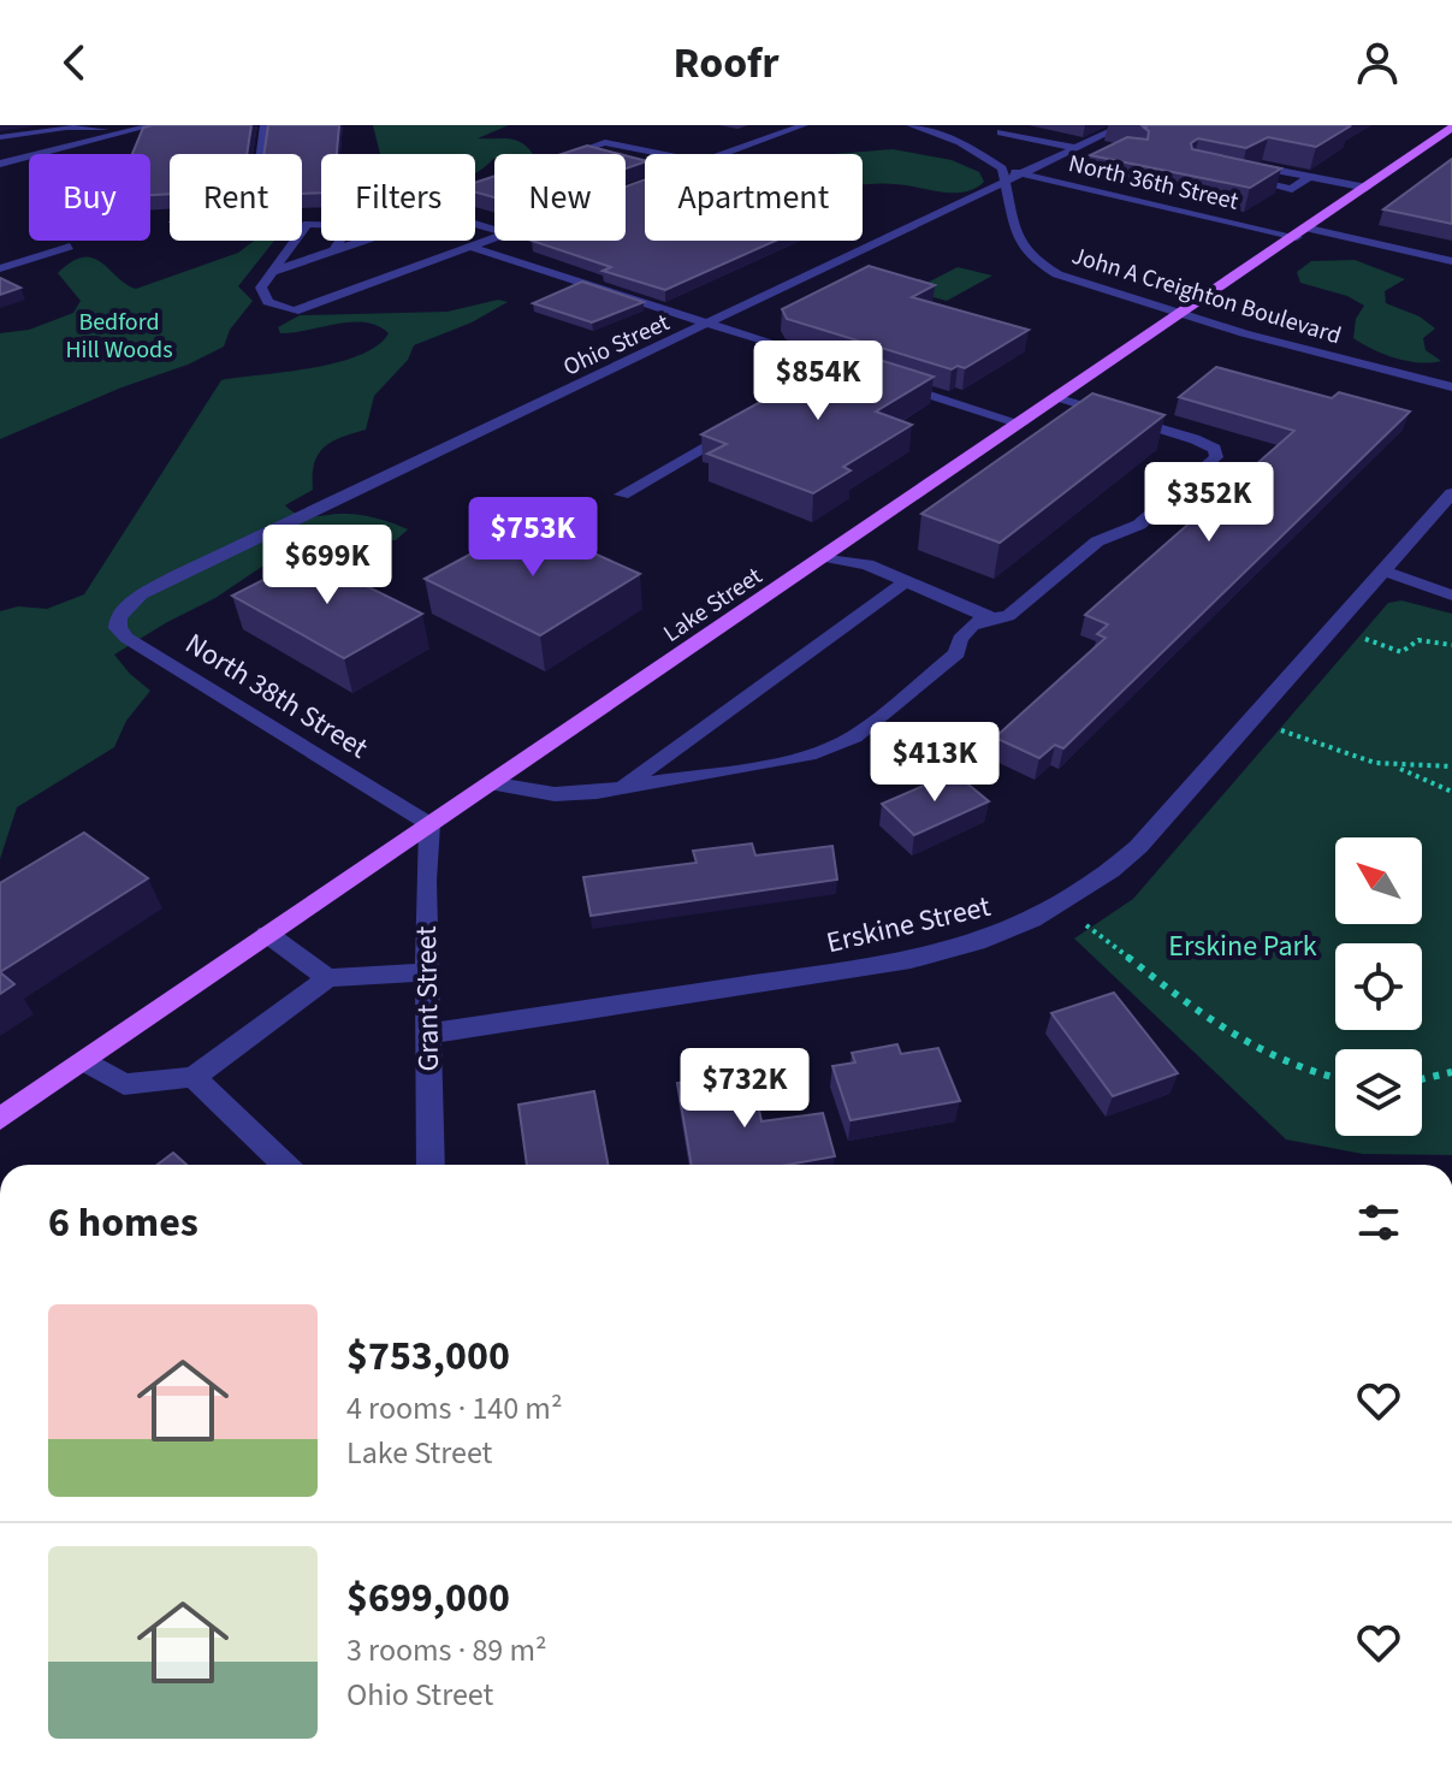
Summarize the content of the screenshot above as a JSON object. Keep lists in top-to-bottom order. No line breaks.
{"streets":{"main road":["Lake Street"],"street":["North 36th Street","John A Creighton Boulevard","Ohio Street","North 38th Street","Erskine Street","Grant Street"]},"crossings":[["North 36th Street","John A Creighton Boulevard"],["North 36th Street","Ohio Street"],["North 36th Street","Lake Street"],["John A Creighton Boulevard","Ohio Street"],["John A Creighton Boulevard","Lake Street"],["Ohio Street","North 38th Street"],["Lake Street","North 38th Street"],["Lake Street","Grant Street"],["North 38th Street","Grant Street"],["Erskine Street","Grant Street"]],"parks":["Bedford Hill Woods","Erskine Park"],"north":"top left","page":{"header":"Roofr","chip":["Buy","Rent","Filters","New","Apartment"],"price":["$854K","$352K","$753K","$699K","$413K","$732K"],"heading":"6 homes","list":[{"name":"$753,000","note":"4 rooms · 140 m² · Lake Street"},{"name":"$699,000","note":"3 rooms · 89 m² · Ohio Street"}]}}
